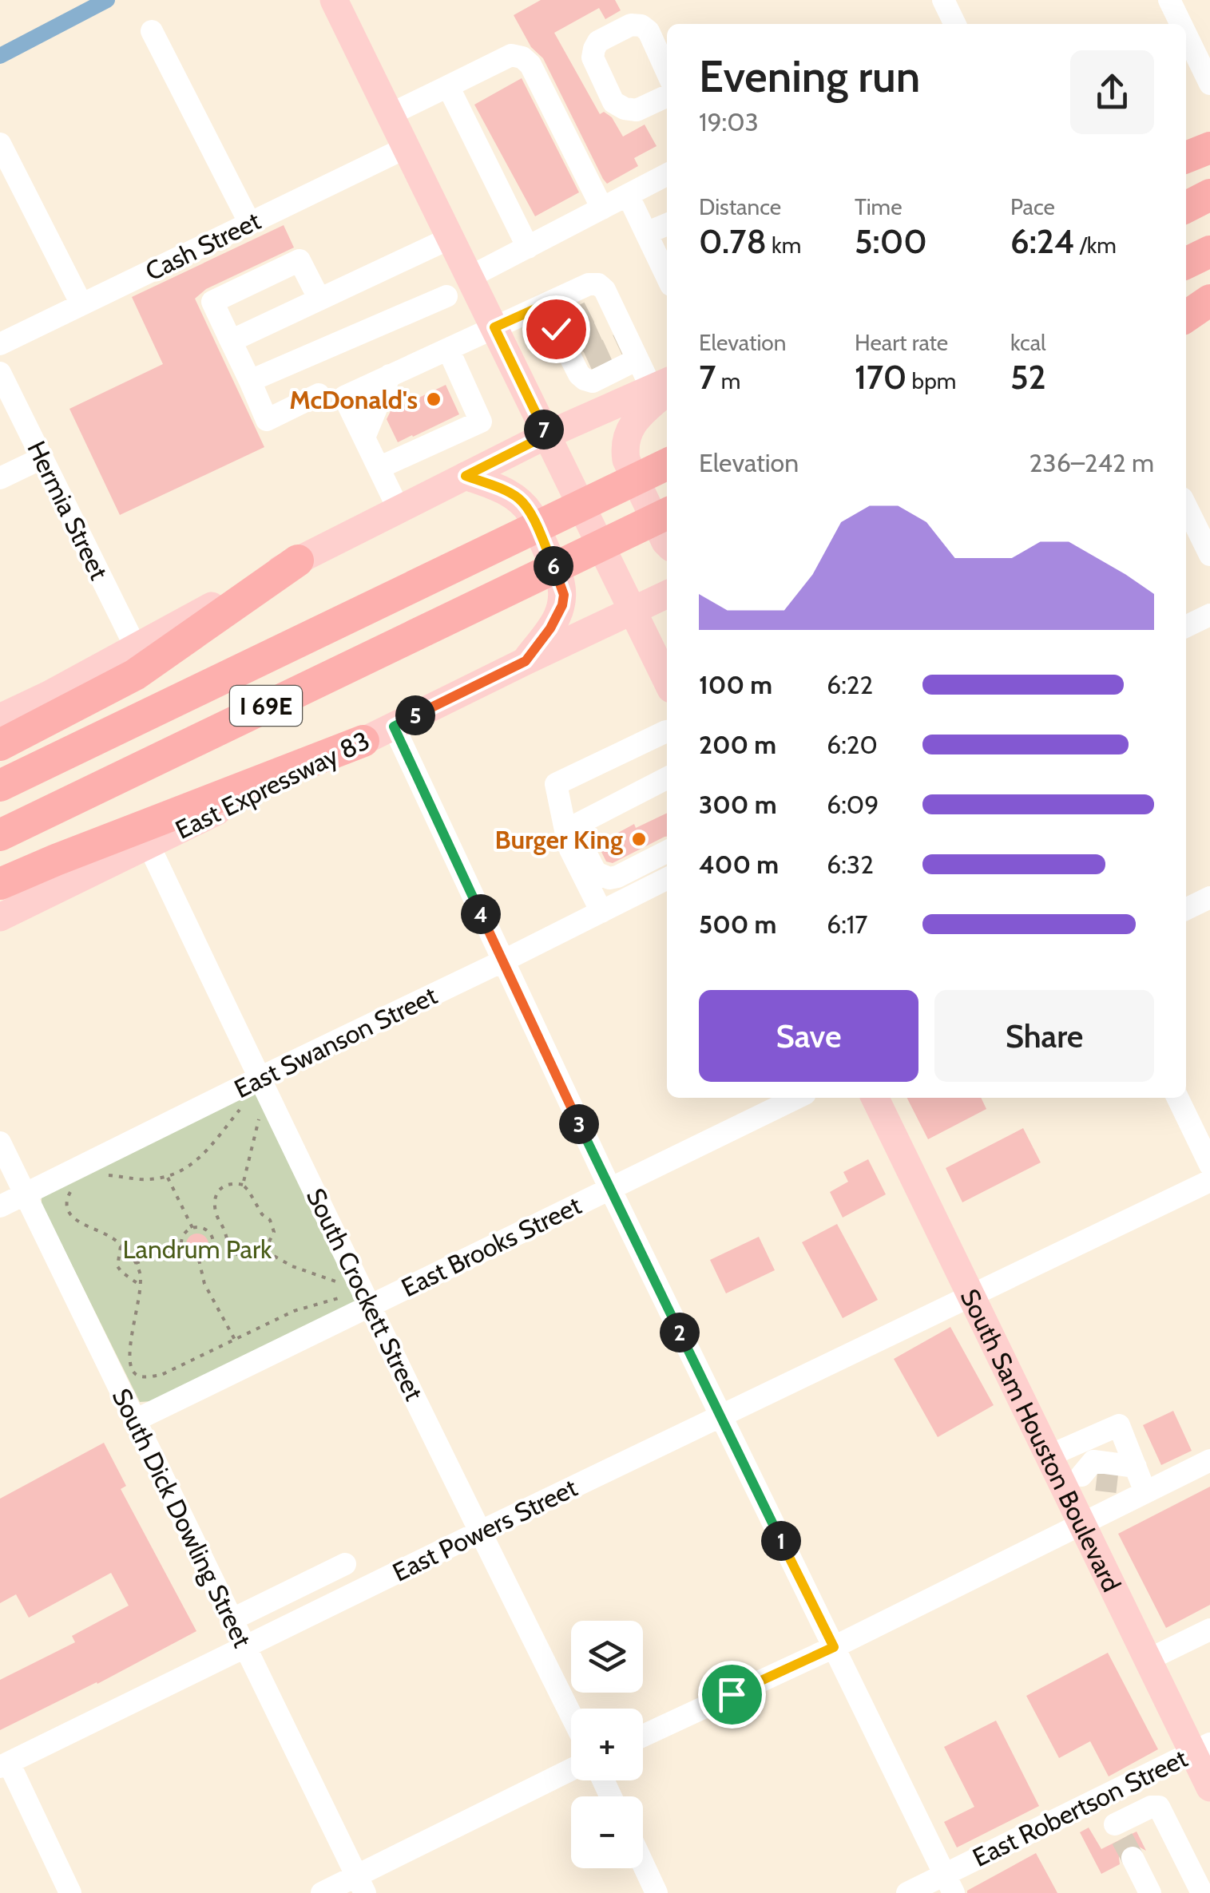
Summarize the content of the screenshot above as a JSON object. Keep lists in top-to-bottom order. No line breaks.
{"streets":{"highway":["I 69E"],"main road":["East Expressway 83","South Sam Houston Boulevard"],"street":["Cash Street","Hermia Street","East Swanson Street","East Brooks Street","South Crockett Street","South Dick Dowling Street","East Powers Street","East Robertson Street"]},"crossings":[["East Expressway 83","South Crockett Street"],["East Swanson Street","South Crockett Street"],["East Swanson Street","South Dick Dowling Street"],["East Brooks Street","South Crockett Street"],["East Brooks Street","South Dick Dowling Street"],["South Crockett Street","East Powers Street"],["South Sam Houston Boulevard","East Powers Street"],["South Sam Houston Boulevard","East Robertson Street"],["South Dick Dowling Street","East Powers Street"]],"parks":["Landrum Park"],"places":["McDonald's","Burger King"],"page":{"heading":["Evening run","19:03"],"stats":[["Distance","0.78 km"],["Time","5:00"],["Pace","6:24 /km"],["Elevation","7 m"],["Heart rate","170 bpm"],["kcal","52"]],"pins":["7","6","5","4","3","2","1"],"chart":["Elevation","236–242 m"],"list":[{"name":"100 m","note":"6:22"},{"name":"200 m","note":"6:20"},{"name":"300 m","note":"6:09"},{"name":"400 m","note":"6:32"},{"name":"500 m","note":"6:17"}],"buttons":["Save","Share"],"map_buttons":["+","−"]}}
